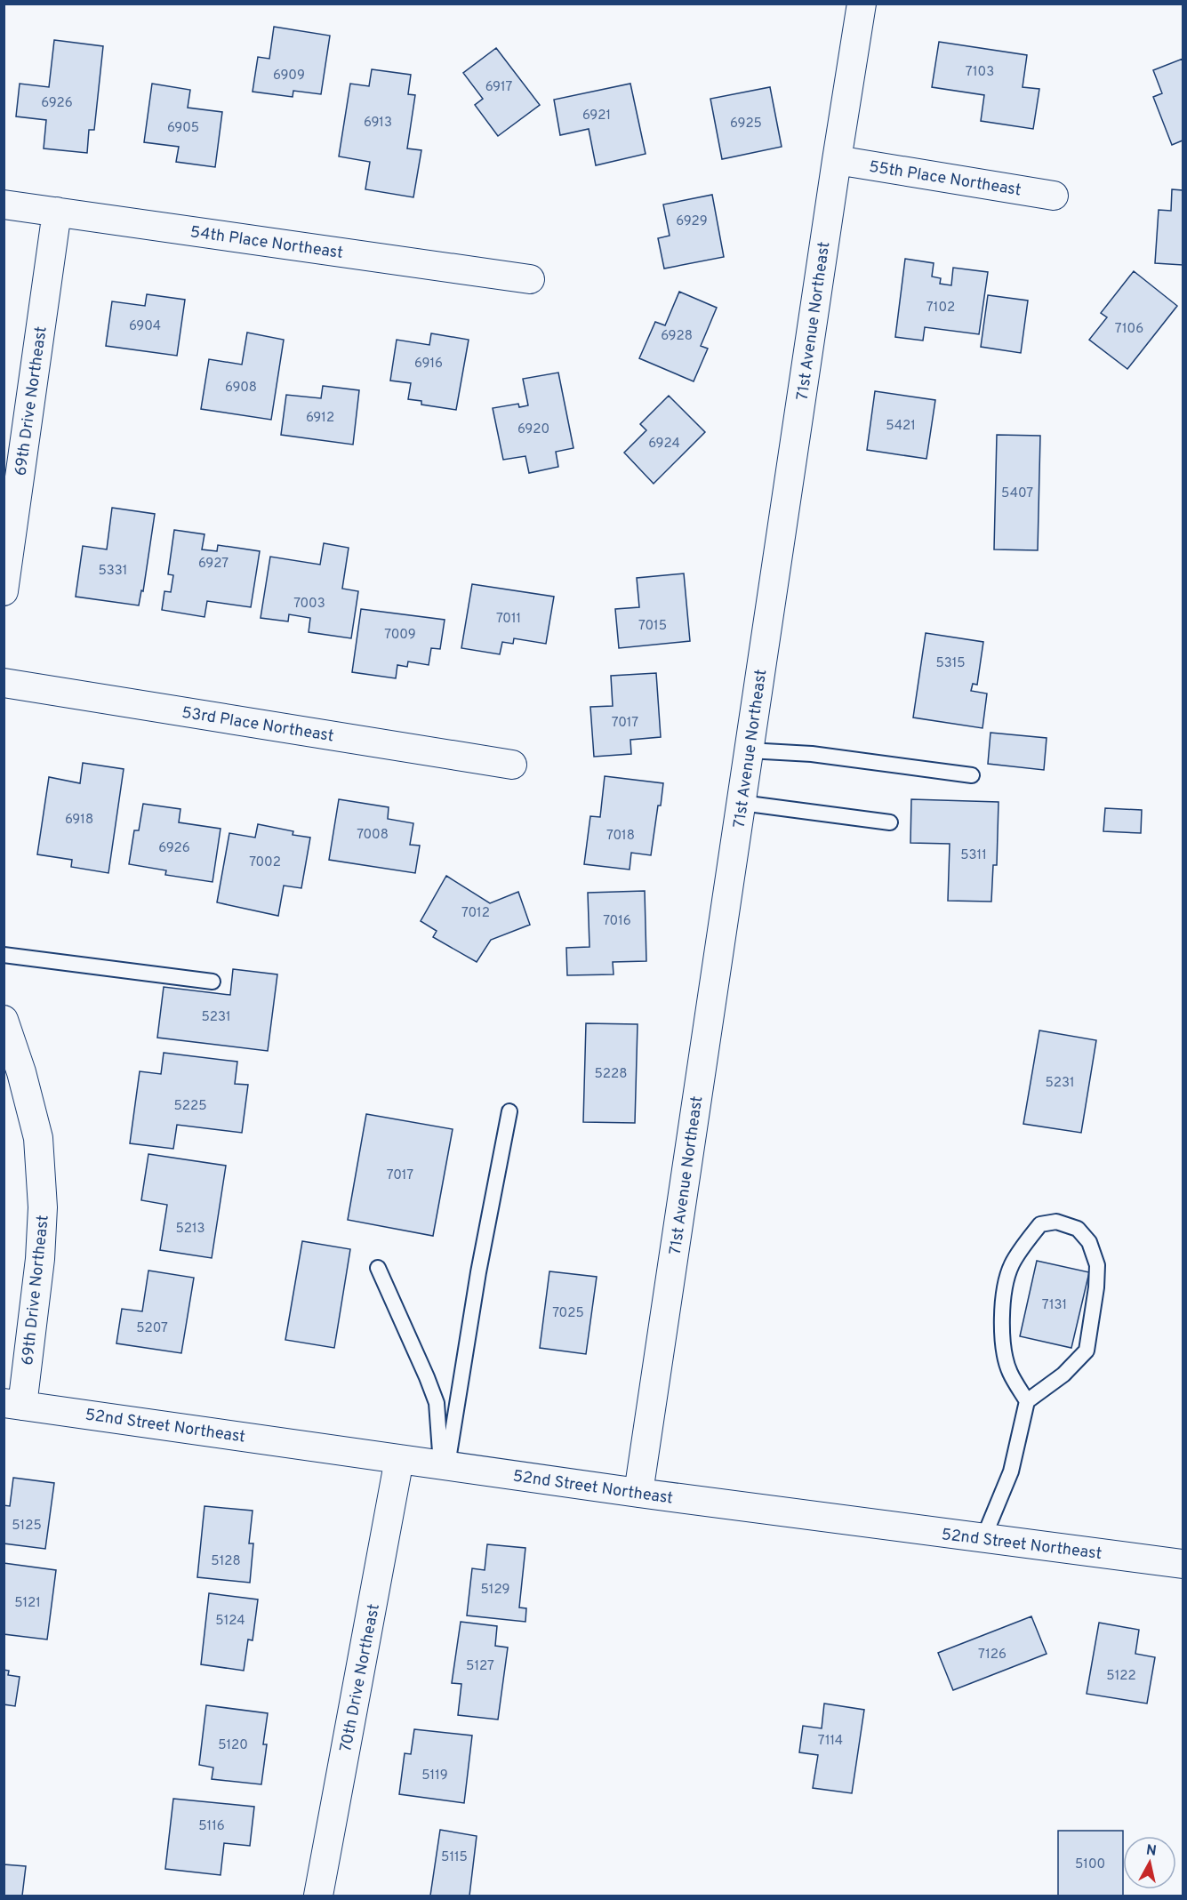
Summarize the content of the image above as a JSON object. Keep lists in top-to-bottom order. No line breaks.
{"streets":{"street":["55th Place Northeast","54th Place Northeast","71st Avenue Northeast","69th Drive Northeast","53rd Place Northeast","52nd Street Northeast","70th Drive Northeast"]},"crossings":[["55th Place Northeast","71st Avenue Northeast"],["54th Place Northeast","69th Drive Northeast"],["71st Avenue Northeast","52nd Street Northeast"],["69th Drive Northeast","52nd Street Northeast"],["52nd Street Northeast","70th Drive Northeast"]],"house_numbers":["7103","6909","6917","6926","6921","6913","6925","6905","6929","7102","6904","7106","6928","6916","6908","6912","5421","6920","6924","5407","6927","5331","7003","7011","7015","7009","5315","7017","6918","7008","7018","6926","5311","7002","7012","7016","5231","5228","5231","5225","7017","5213","7131","7025","5207","5125","5128","5129","5121","5124","7126","5127","5122","7114","5120","5119","5116","5115","5100"],"north":"top"}
